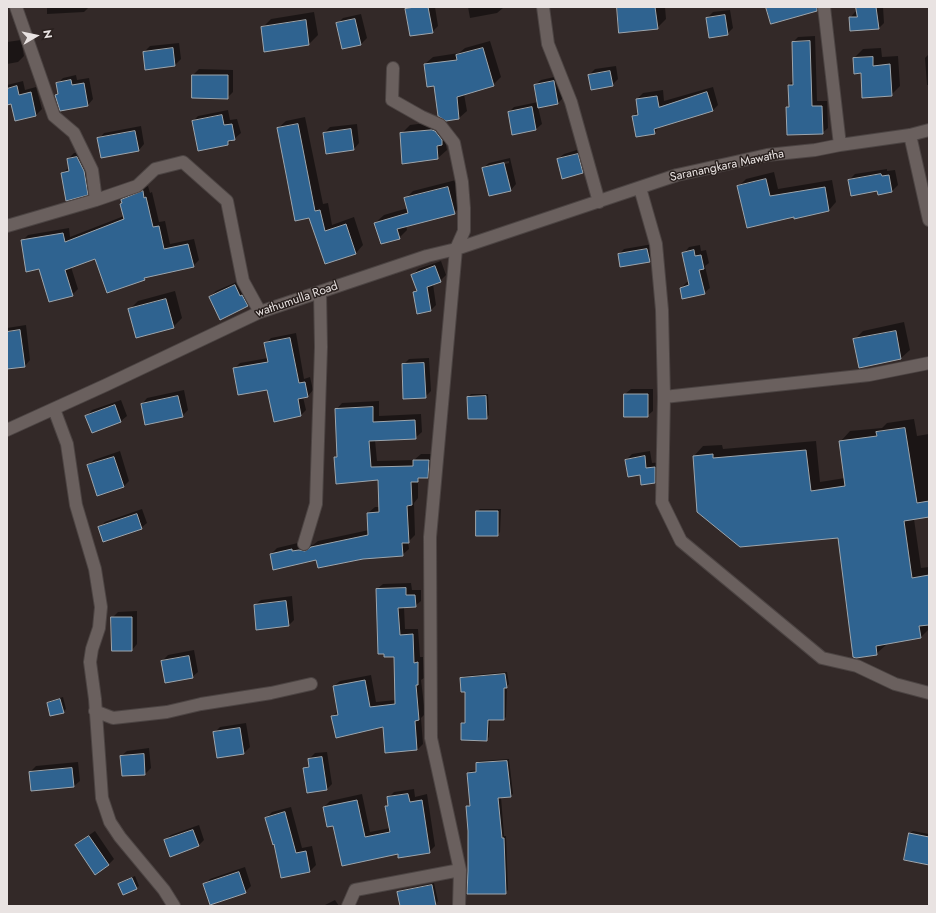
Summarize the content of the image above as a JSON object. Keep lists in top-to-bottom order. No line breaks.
{"streets":{"street":["Saranangkara Mawatha","wathumulla Road"]},"crossings":[["Saranangkara Mawatha","wathumulla Road"]],"north":"right"}
